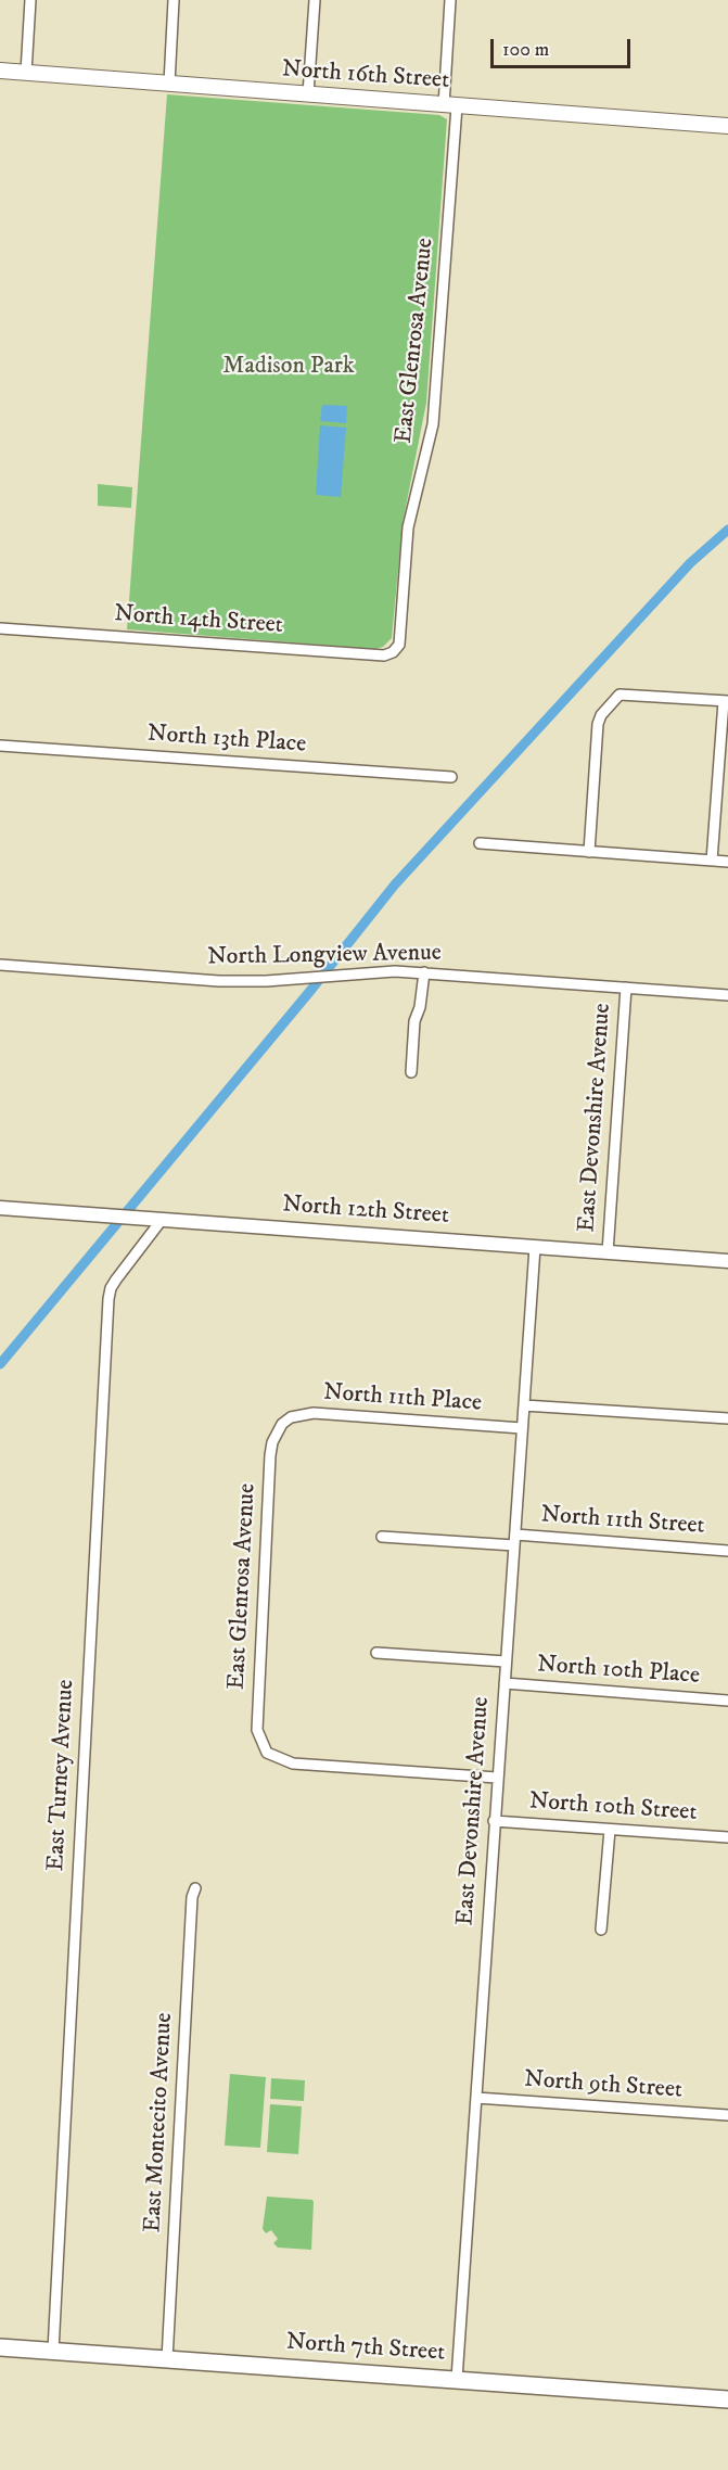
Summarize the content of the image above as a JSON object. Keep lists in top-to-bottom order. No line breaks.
{"streets":{"main road":["North 16th Street","North 7th Street"],"street":["East Glenrosa Avenue","North 14th Street","North 13th Place","North Longview Avenue","East Devonshire Avenue","North 12th Street","North 11th Place","North 11th Street","North 10th Place","East Turney Avenue","North 10th Street","North 9th Street","East Montecito Avenue"]},"crossings":[["North 16th Street","East Glenrosa Avenue"],["East Glenrosa Avenue","North 14th Street"],["East Glenrosa Avenue","North 11th Place"],["East Glenrosa Avenue","North 10th Street"],["North Longview Avenue","East Devonshire Avenue"],["East Devonshire Avenue","North 12th Street"],["East Devonshire Avenue","North 11th Place"],["East Devonshire Avenue","North 11th Street"],["East Devonshire Avenue","North 10th Place"],["East Devonshire Avenue","North 10th Street"],["East Devonshire Avenue","North 9th Street"],["East Devonshire Avenue","North 7th Street"],["North 12th Street","East Turney Avenue"],["East Turney Avenue","North 7th Street"],["East Montecito Avenue","North 7th Street"]],"parks":["Madison Park"],"scale_bar":"100 m"}
